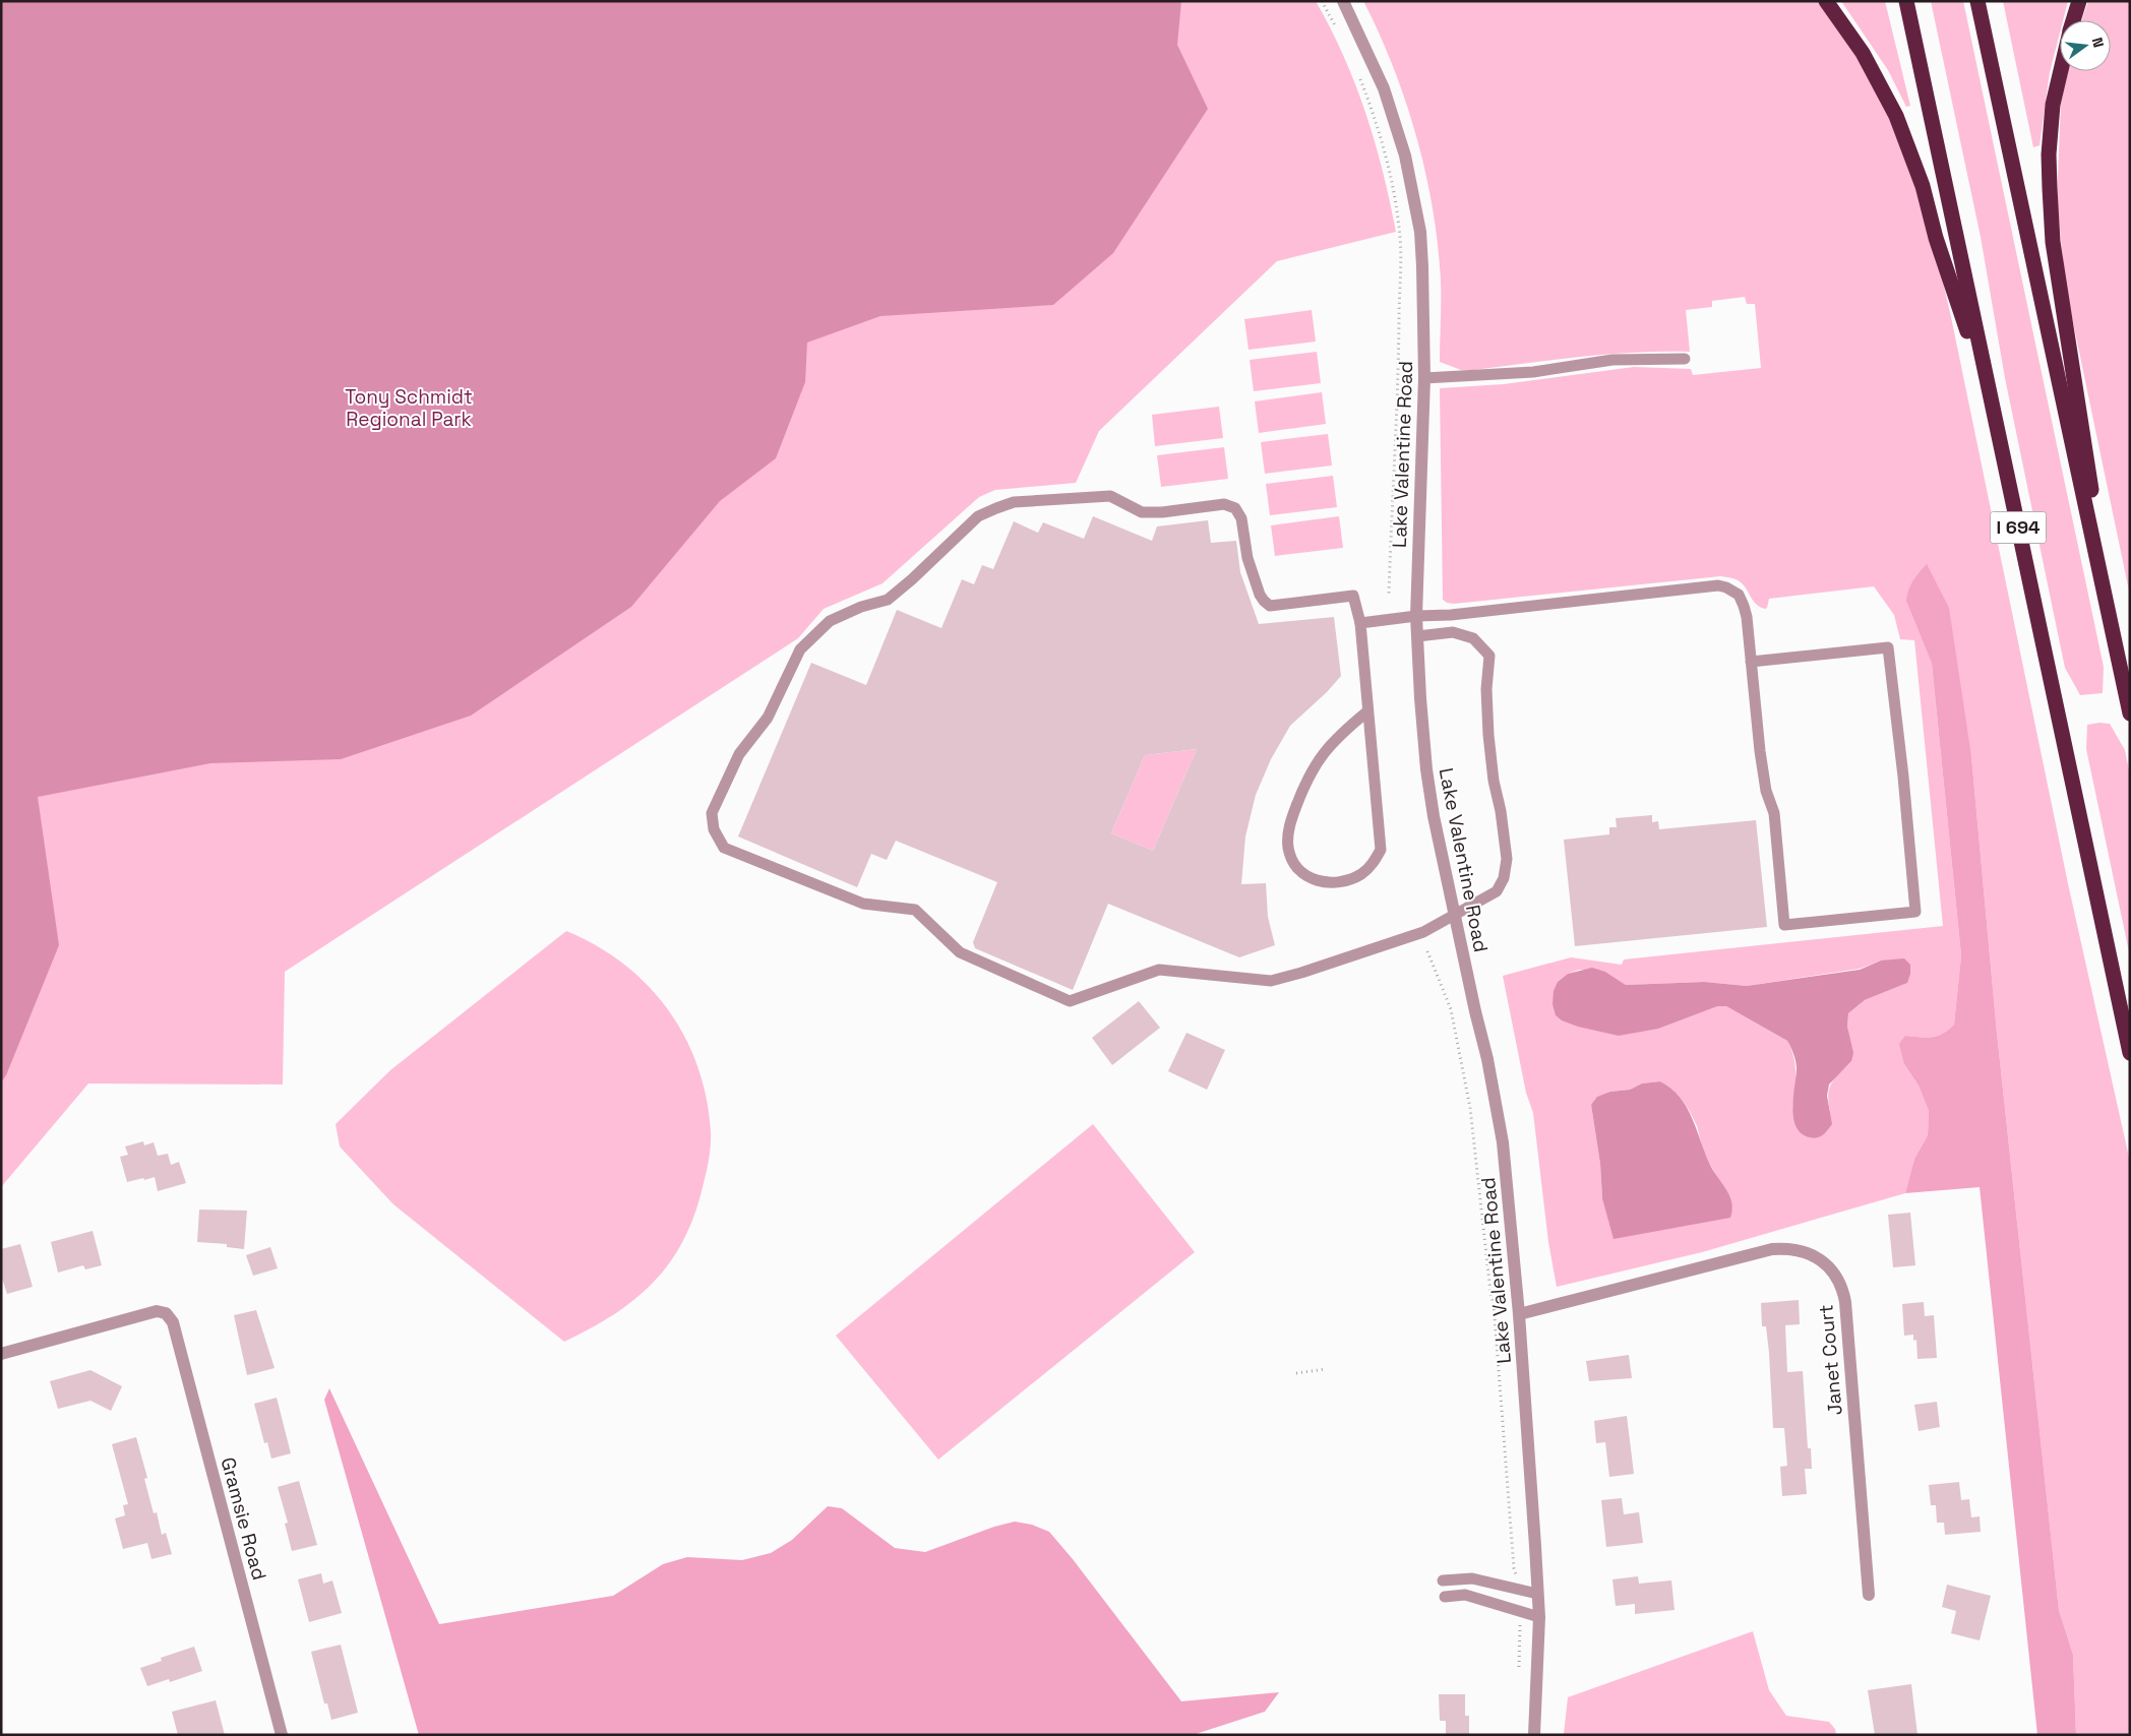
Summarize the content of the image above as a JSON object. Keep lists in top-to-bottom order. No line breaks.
{"streets":{"highway":["I 694"],"street":["Lake Valentine Road","Janet Court","Gramsie Road"]},"crossings":[["Lake Valentine Road","Janet Court"]],"parks":["Tony Schmidt Regional Park"],"north":"right"}
